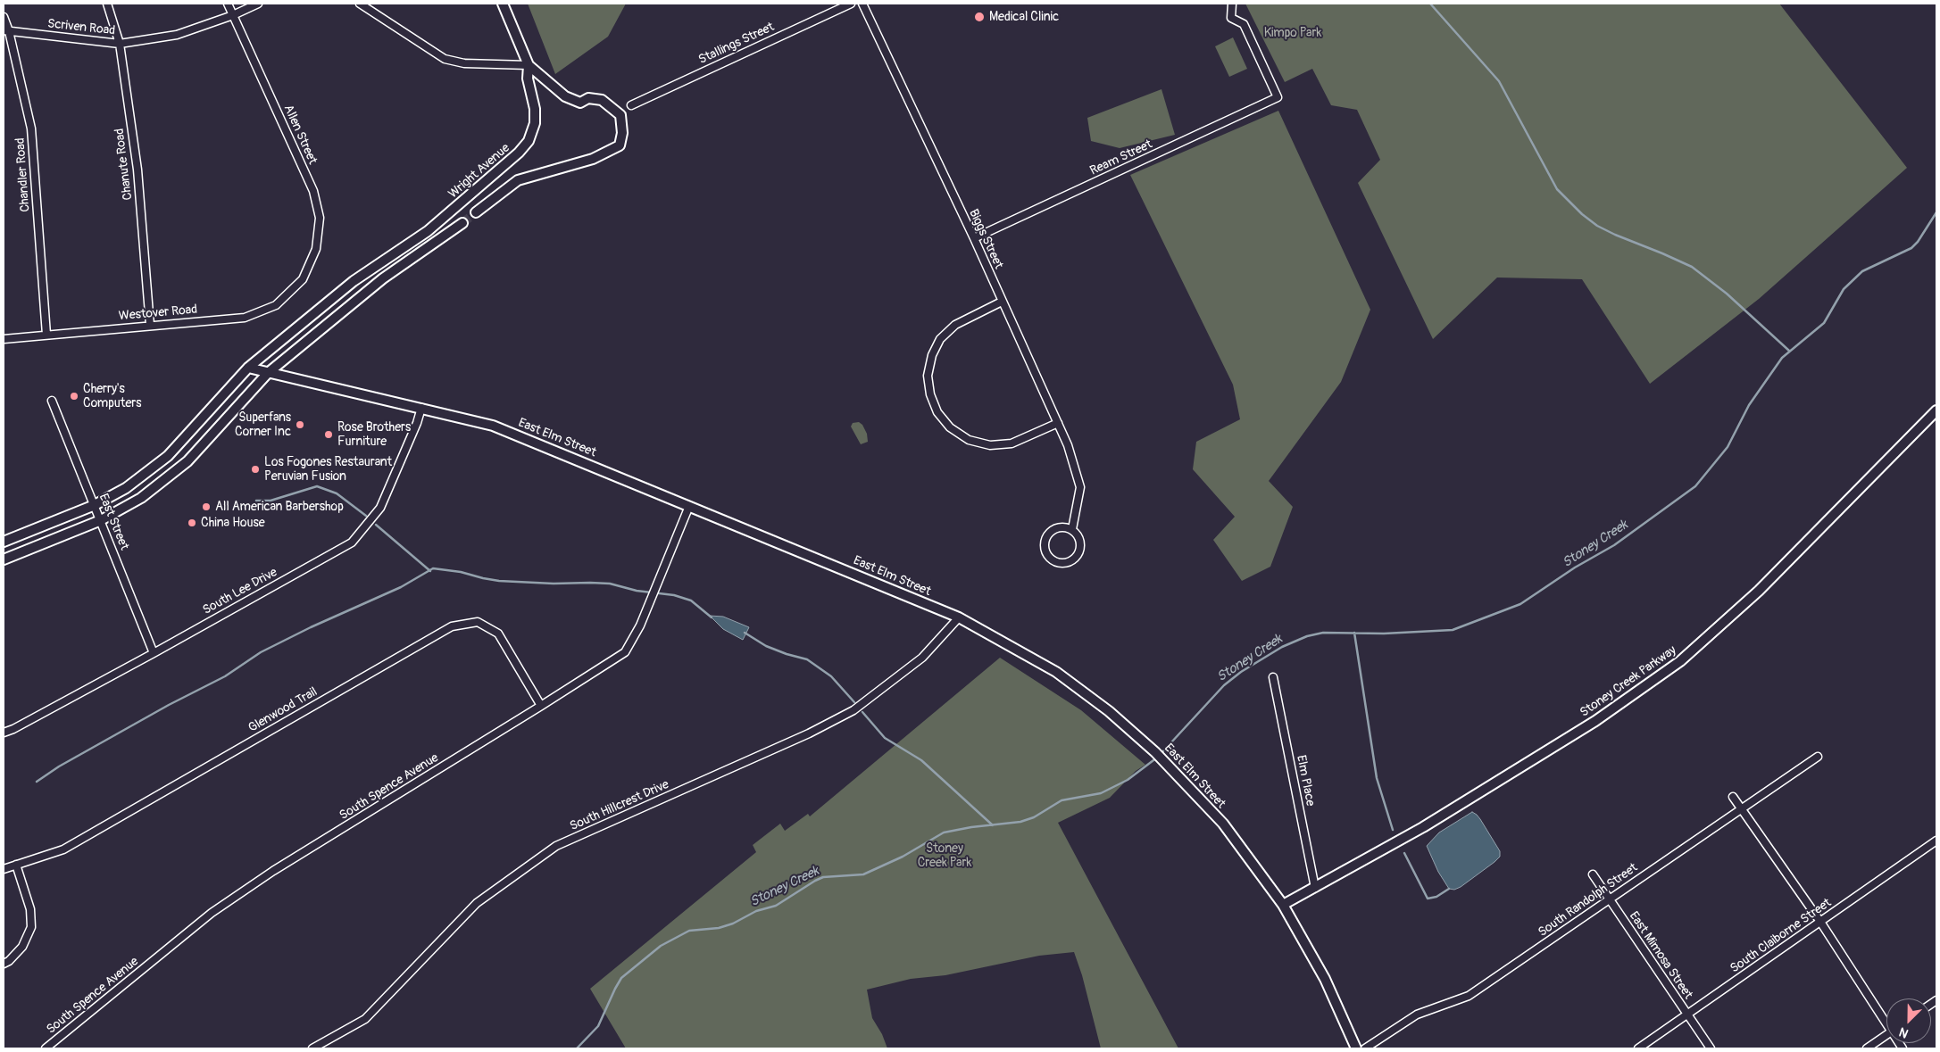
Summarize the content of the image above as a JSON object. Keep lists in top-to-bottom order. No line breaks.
{"streets":{"street":["Scriven Road","Stallings Street","Allen Street","Ream Street","Chanute Road","Wright Avenue","Chandler Road","Biggs Street","Westover Road","East Elm Street","East Street","South Lee Drive","Stoney Creek Parkway","Glenwood Trail","Elm Place","South Spence Avenue","South Hillcrest Drive","South Randolph Street","South Claiborne Street","East Mimosa Street"]},"crossings":[["Scriven Road","Allen Street"],["Scriven Road","Chanute Road"],["Scriven Road","Chandler Road"],["Allen Street","Westover Road"],["Ream Street","Biggs Street"],["Chanute Road","Westover Road"],["Wright Avenue","East Elm Street"],["Wright Avenue","East Street"],["Chandler Road","Westover Road"],["East Elm Street","South Lee Drive"],["East Elm Street","Stoney Creek Parkway"],["East Elm Street","South Spence Avenue"],["East Elm Street","South Hillcrest Drive"],["East Street","South Lee Drive"],["Stoney Creek Parkway","Elm Place"],["Glenwood Trail","South Spence Avenue"],["South Randolph Street","East Mimosa Street"],["South Claiborne Street","East Mimosa Street"]],"water":["Stoney Creek"],"parks":["Kimpo Park","Stoney Creek Park"],"places":["Medical Clinic","Cherry's Computers","Superfans Corner Inc","Rose Brothers Furniture","Los Fogones Restaurant Peruvian Fusion","All American Barbershop","China House"],"north":"bottom left"}
